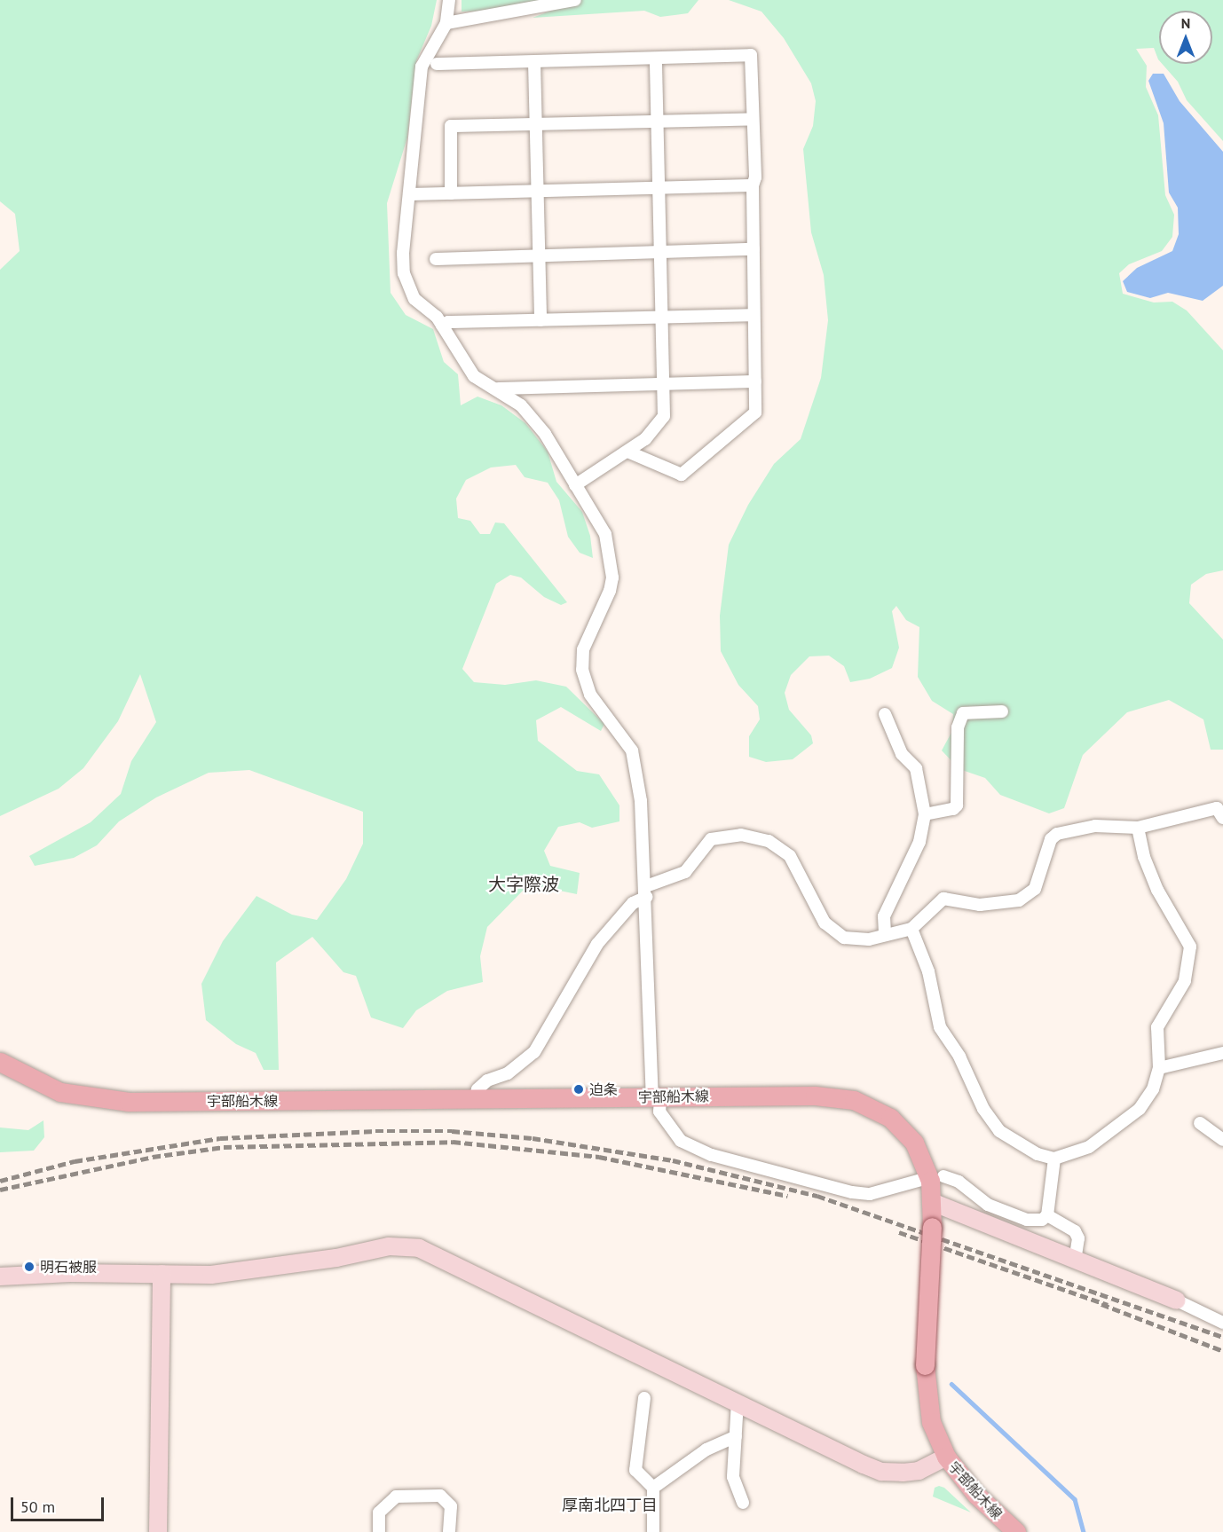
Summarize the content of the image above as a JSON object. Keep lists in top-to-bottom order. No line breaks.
{"streets":{"main road":["宇部船木線"]},"districts":["大字際波","厚南北四丁目"],"places":["迫条","明石被服"],"scale_bar":"50 m","north":"top"}
